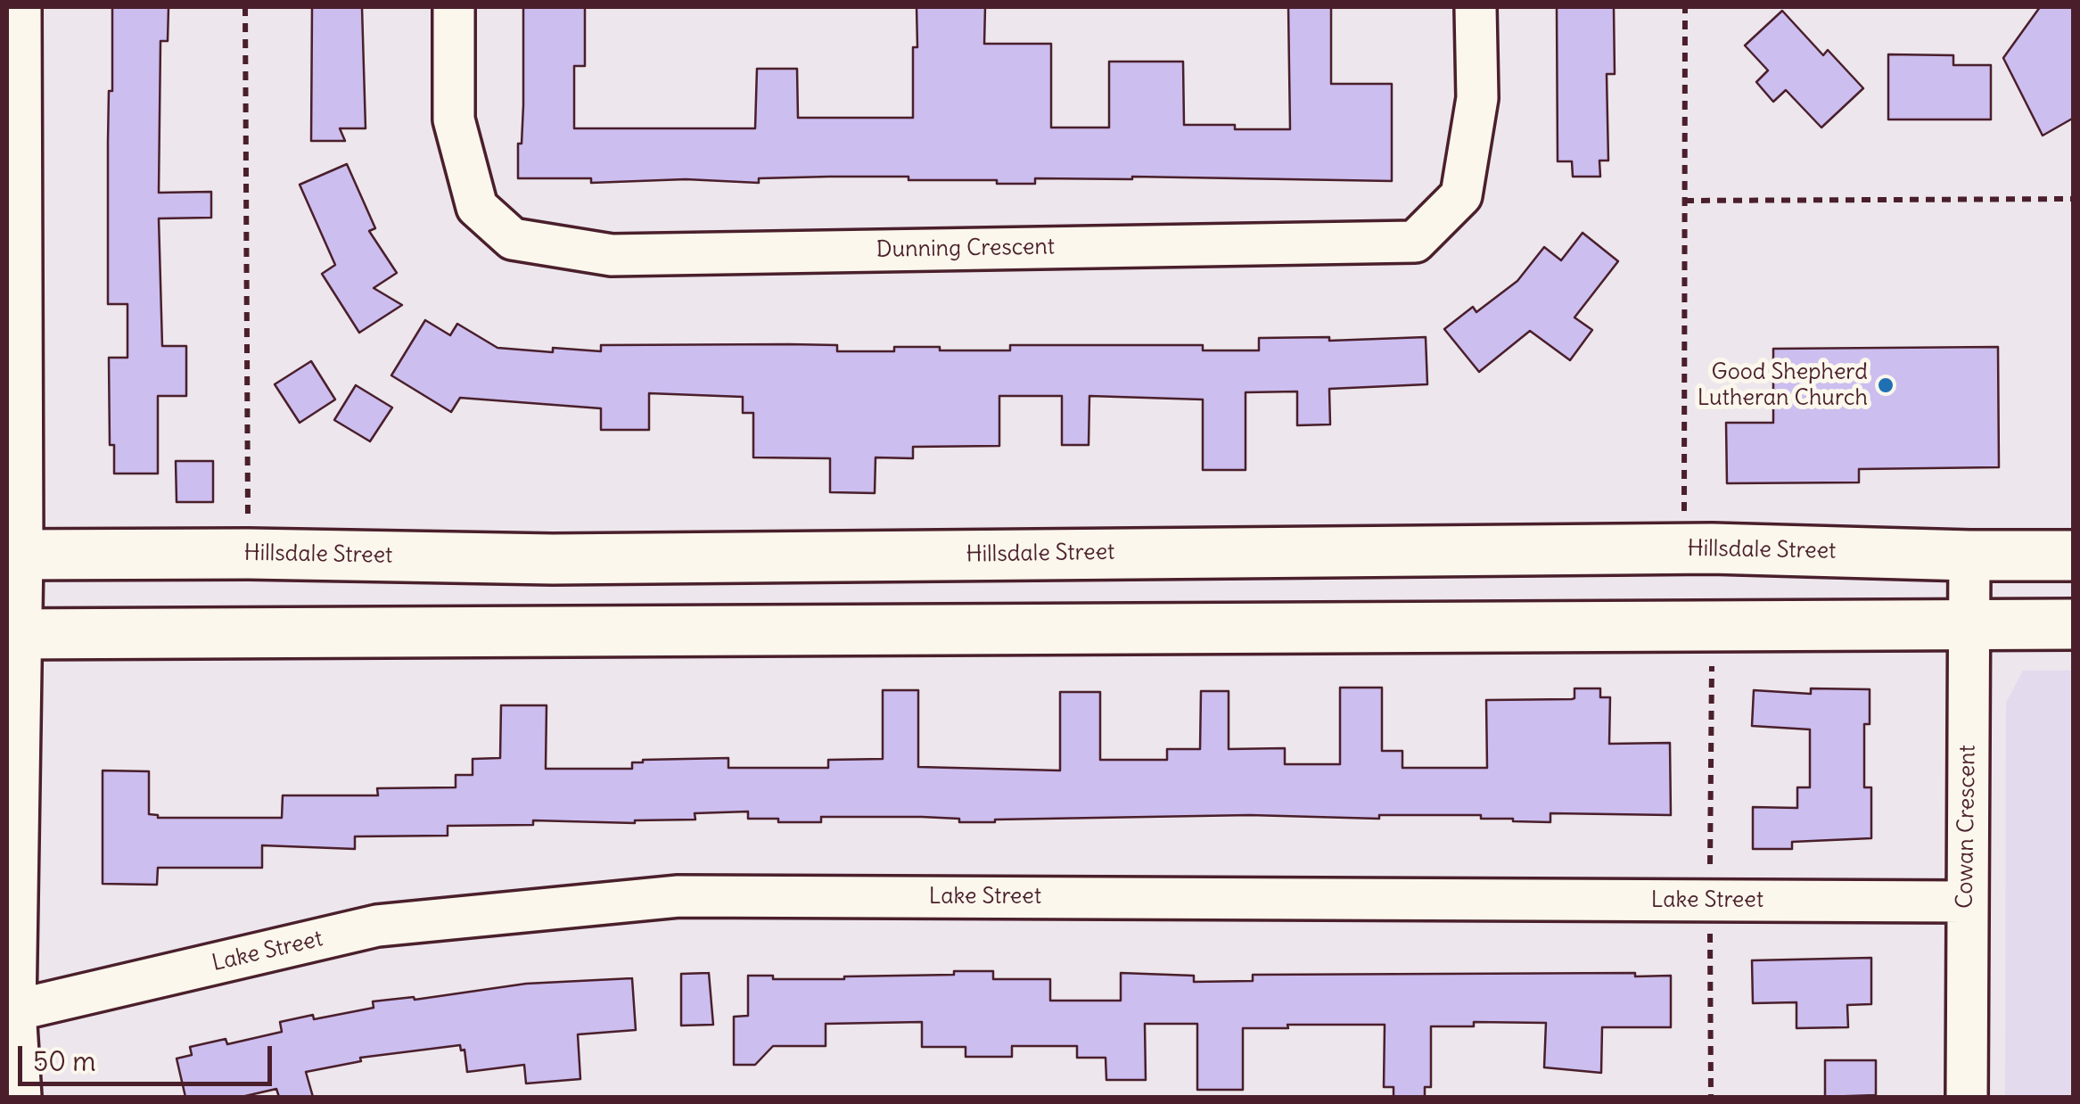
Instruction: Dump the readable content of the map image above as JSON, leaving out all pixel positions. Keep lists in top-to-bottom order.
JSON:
{
  "streets": {
    "street": [
      "Dunning Crescent",
      "Hillsdale Street",
      "Cowan Crescent",
      "Lake Street"
    ]
  },
  "crossings": [
    ["Hillsdale Street", "Cowan Crescent"],
    ["Cowan Crescent", "Lake Street"]
  ],
  "places": ["Good Shepherd Lutheran Church"],
  "scale_bar": "50 m"
}
